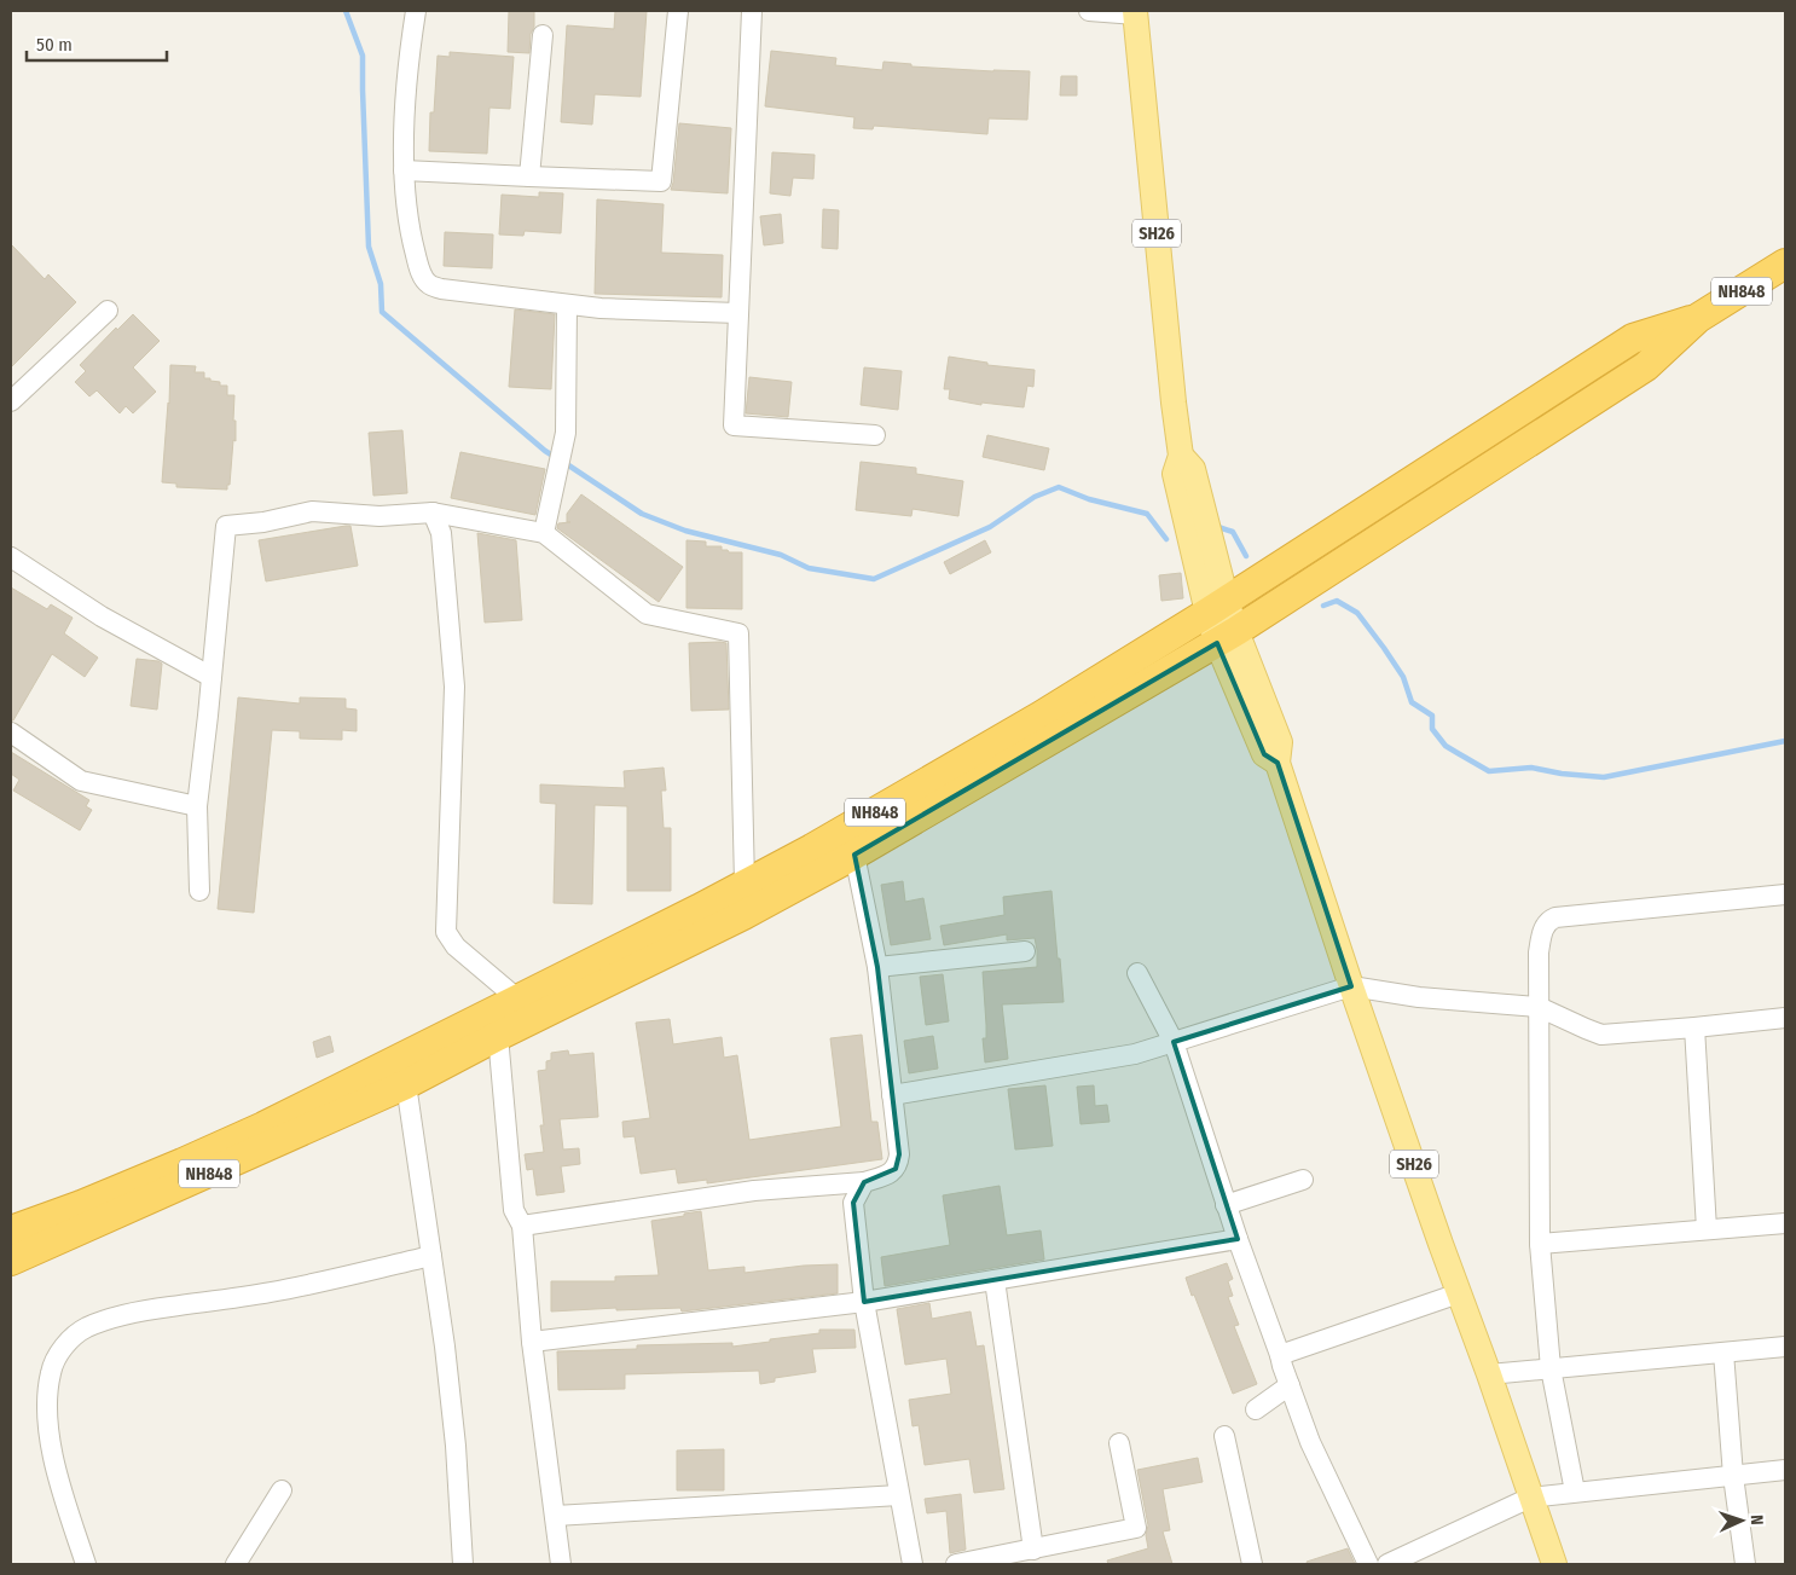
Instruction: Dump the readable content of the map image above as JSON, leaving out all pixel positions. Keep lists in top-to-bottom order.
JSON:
{
  "streets": {
    "highway": ["NH848"],
    "main road": ["SH26"]
  },
  "crossings": [
    ["SH26", "NH848"]
  ],
  "scale_bar": "50 m",
  "north": "right"
}
